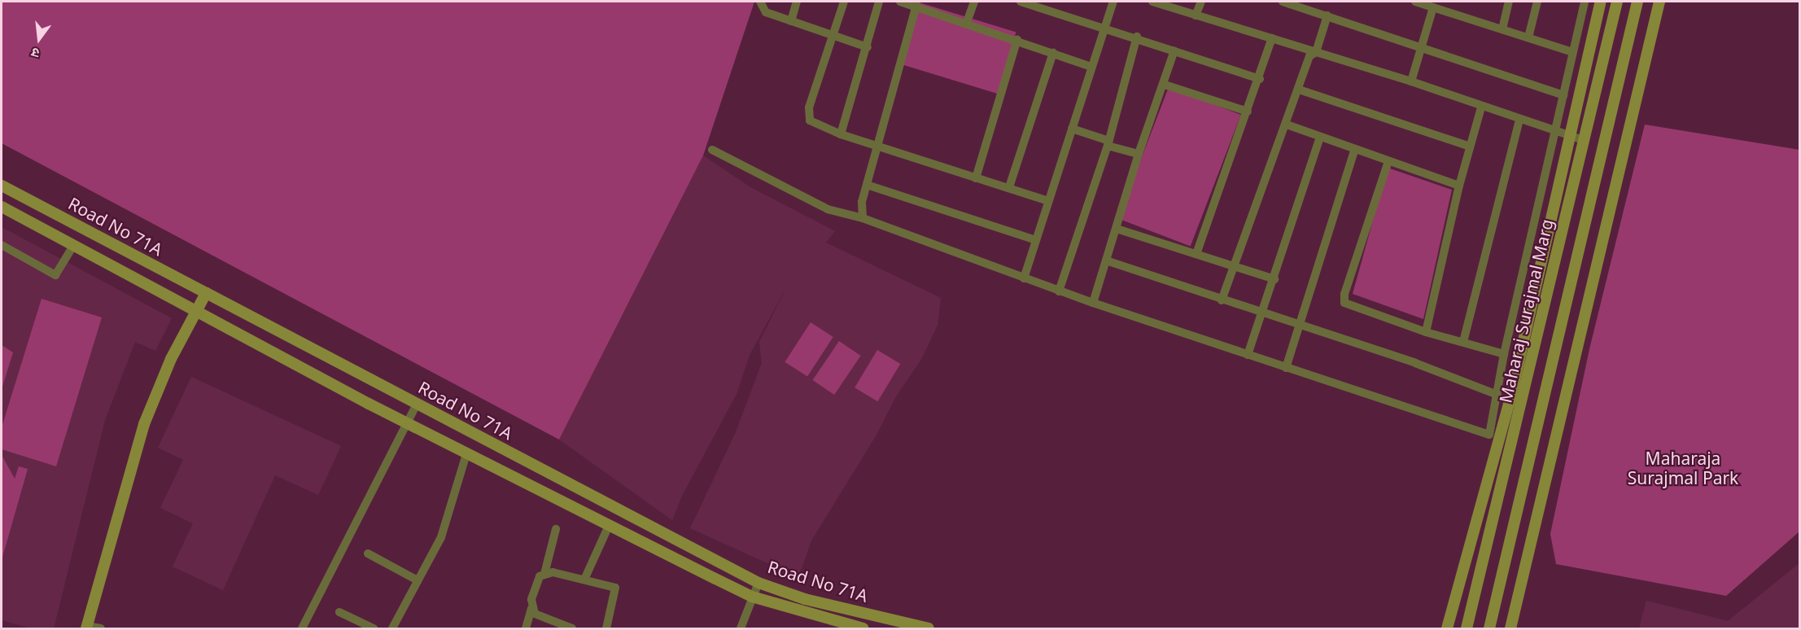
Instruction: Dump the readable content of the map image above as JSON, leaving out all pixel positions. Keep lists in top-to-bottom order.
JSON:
{
  "streets": {
    "street": ["Road No 71A", "Maharaj Surajmal Marg"]
  },
  "parks": ["Maharaja Surajmal Park"],
  "north": "bottom"
}
